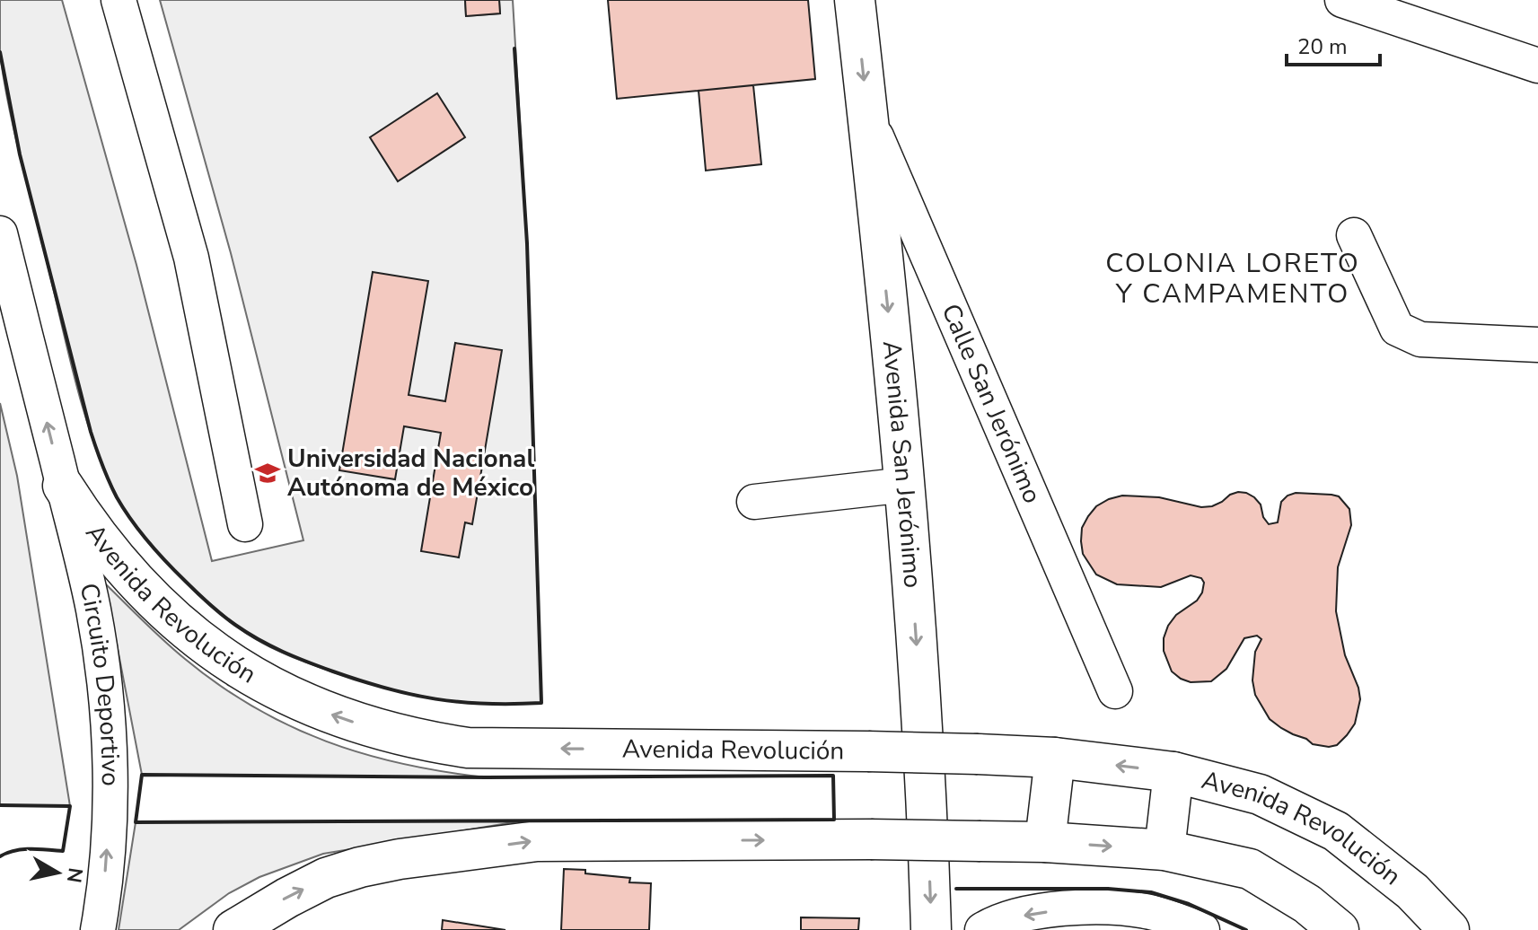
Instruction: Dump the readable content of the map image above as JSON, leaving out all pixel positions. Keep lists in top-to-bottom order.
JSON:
{
  "streets": {
    "main road": ["Avenida San Jerónimo", "Avenida Revolución"],
    "street": ["Calle San Jerónimo", "Circuito Deportivo"]
  },
  "crossings": [
    ["Calle San Jerónimo", "Avenida San Jerónimo"],
    ["Avenida Revolución", "Circuito Deportivo"]
  ],
  "one_way": ["Avenida San Jerónimo"],
  "districts": ["COLONIA LORETO Y CAMPAMENTO"],
  "places": {
    "school or university": ["Universidad Nacional Autónoma de México"]
  },
  "scale_bar": "20 m",
  "north": "right"
}
